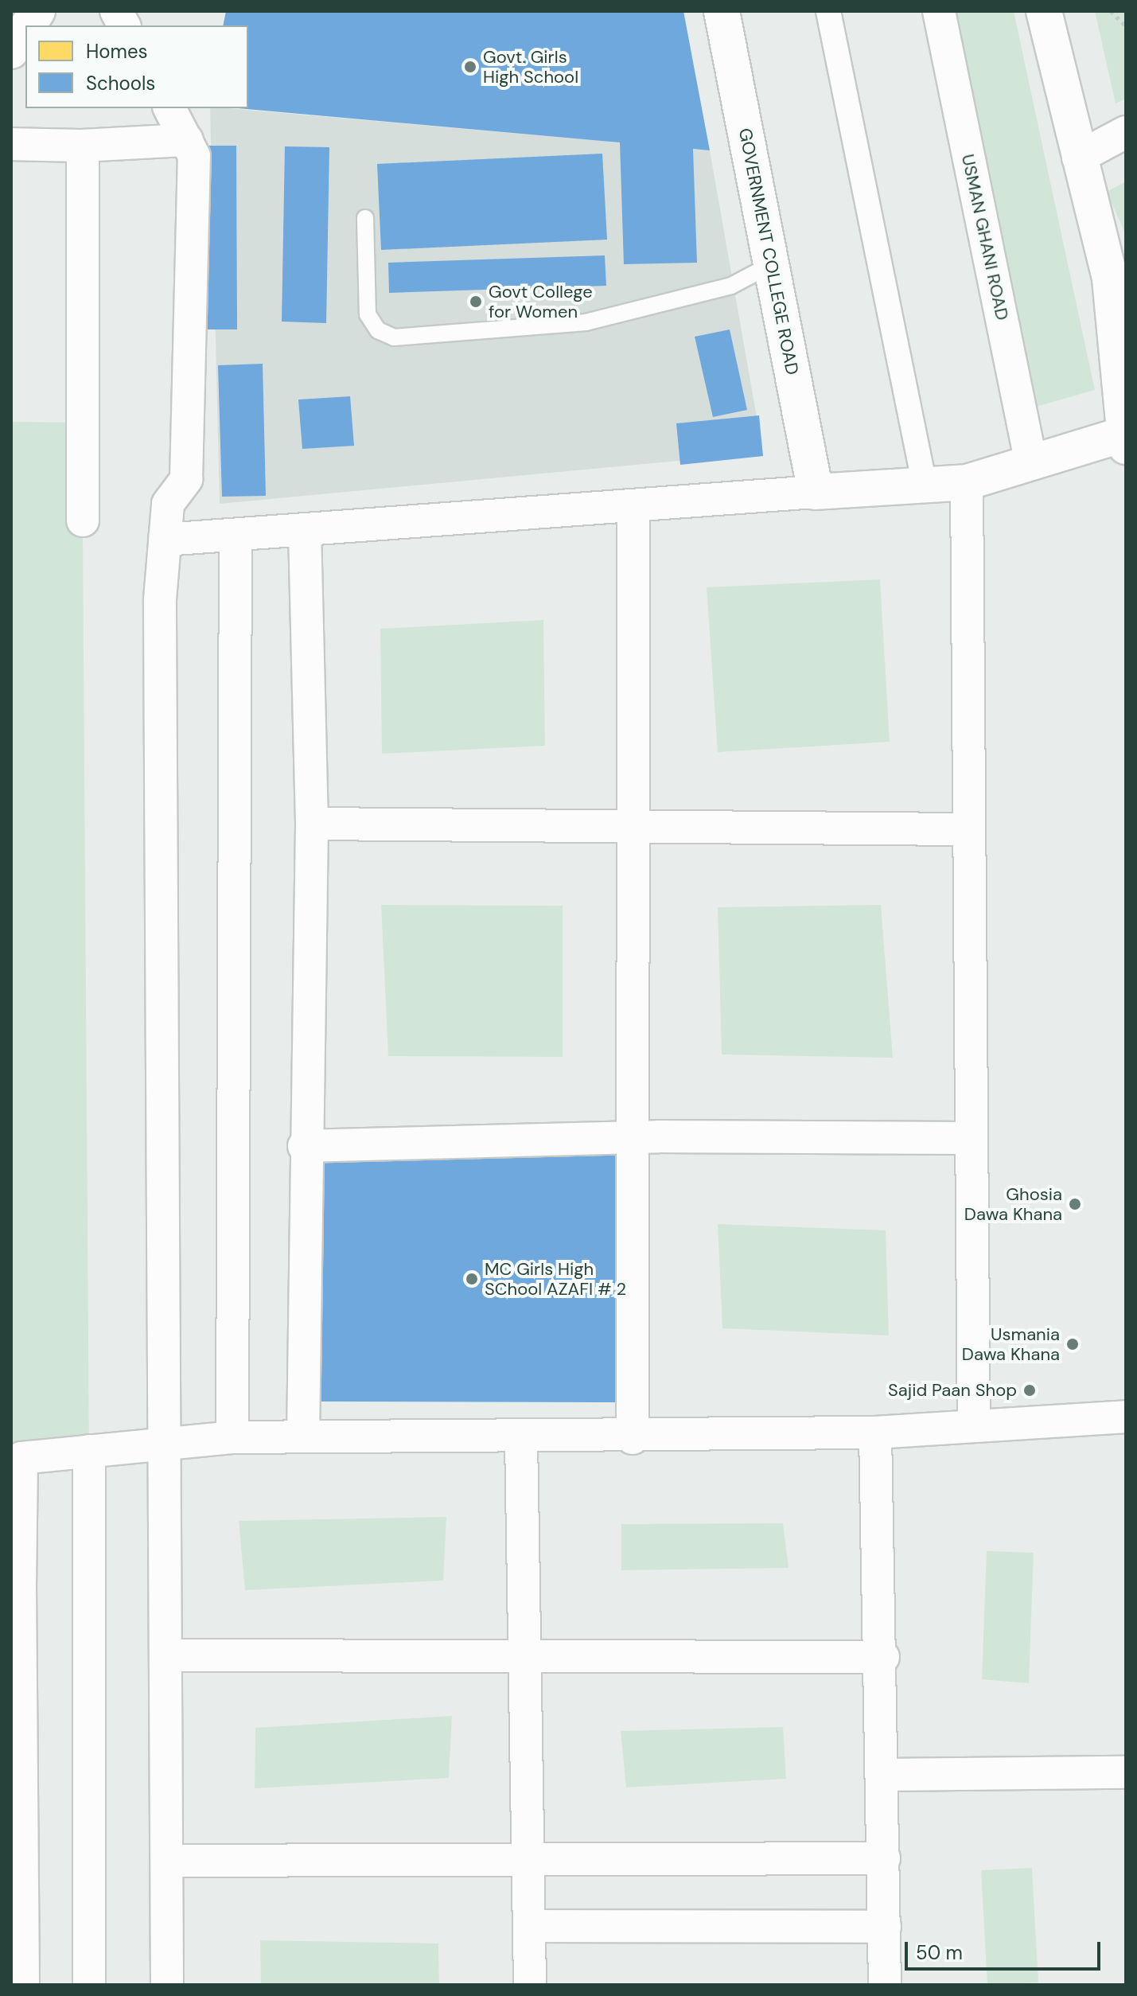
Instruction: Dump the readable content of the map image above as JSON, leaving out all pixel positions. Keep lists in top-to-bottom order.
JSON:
{
  "streets": {
    "street": ["USMAN GHANI ROAD", "GOVERNMENT COLLEGE ROAD"]
  },
  "places": [
    "Govt. Girls High School",
    "Govt College for Women",
    "Ghosia Dawa Khana",
    "MC Girls High SChool AZAFI # 2",
    "Usmania Dawa Khana",
    "Sajid Paan Shop"
  ],
  "legend": ["Homes", "Schools"],
  "scale_bar": "50 m"
}
